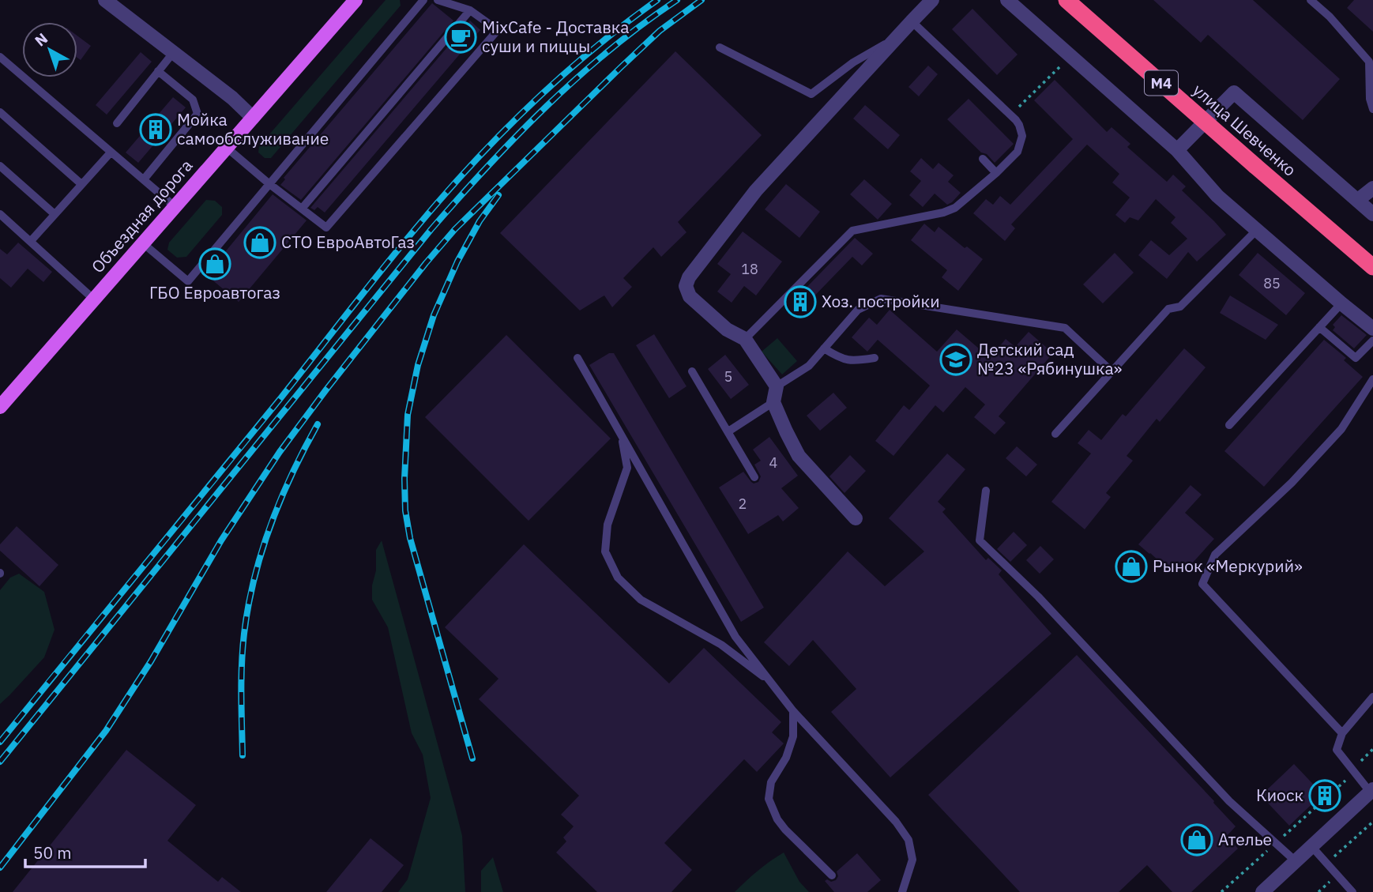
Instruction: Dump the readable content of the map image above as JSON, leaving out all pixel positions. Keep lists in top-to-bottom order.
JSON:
{
  "streets": {
    "highway": ["M4", "улица Шевченко"],
    "main road": ["Объездная дорога"]
  },
  "places": {
    "cafe": ["MixCafe - Доставка суши и пиццы"],
    "building": ["Мойка самообслуживание", "Хоз. постройки", "Киоск"],
    "shop": [
      "СТО ЕвроАвтоГаз",
      "ГБО Евроавтогаз",
      "Рынок «Меркурий»",
      "Ателье"
    ],
    "school or university": ["Детский сад №23 «Рябинушка»"]
  },
  "house_numbers": [
    "18",
    "85",
    "5",
    "4",
    "2"
  ],
  "scale_bar": "50 m",
  "north": "top left"
}
